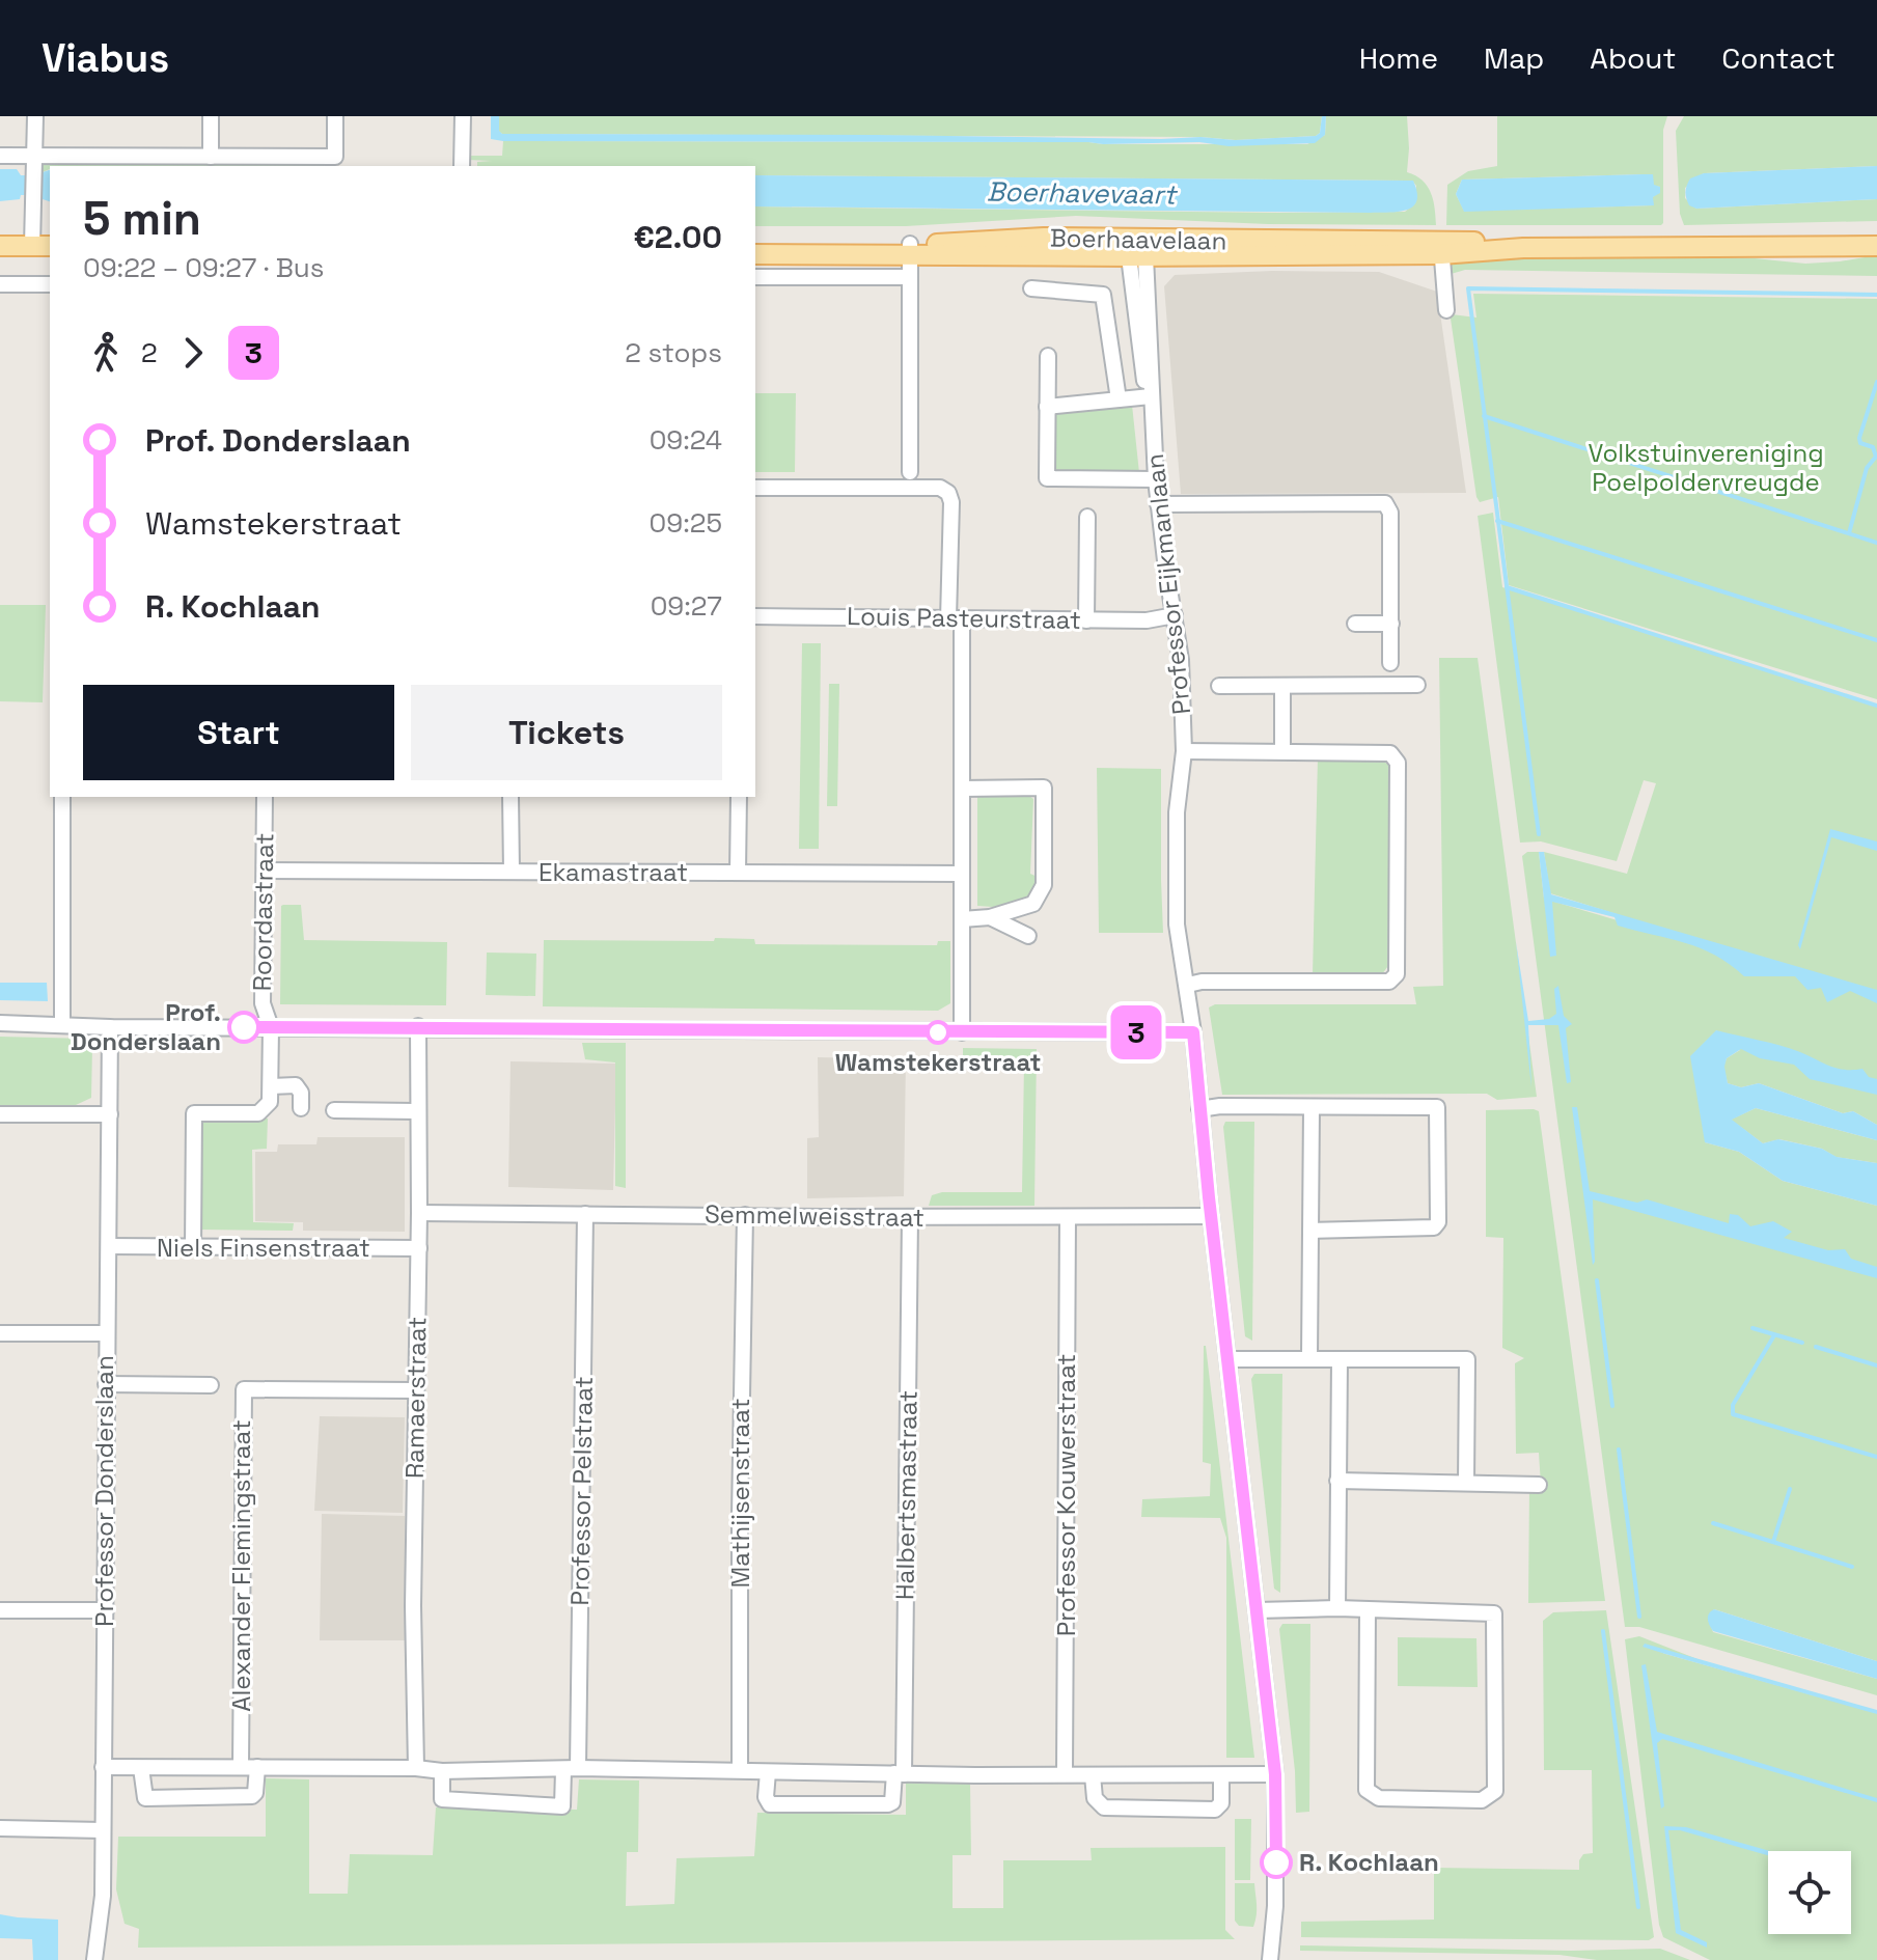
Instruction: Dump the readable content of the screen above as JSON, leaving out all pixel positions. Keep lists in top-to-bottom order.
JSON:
{
  "streets": {
    "main road": ["Boerhaavelaan"],
    "street": [
      "Professor Eijkmanlaan",
      "Louis Pasteurstraat",
      "Ekamastraat",
      "Roordastraat",
      "Semmelweisstraat",
      "Niels Finsenstraat",
      "Ramaerstraat",
      "Professor Donderslaan",
      "Professor Pelstraat",
      "Mathijsenstraat",
      "Halbertsmastraat",
      "Professor Kouwerstraat",
      "Alexander Flemingstraat"
    ]
  },
  "crossings": [
    ["Boerhaavelaan", "Professor Eijkmanlaan"],
    ["Professor Eijkmanlaan", "Louis Pasteurstraat"],
    ["Professor Eijkmanlaan", "Semmelweisstraat"],
    ["Ekamastraat", "Roordastraat"],
    ["Semmelweisstraat", "Ramaerstraat"],
    ["Semmelweisstraat", "Professor Pelstraat"],
    ["Semmelweisstraat", "Mathijsenstraat"],
    ["Semmelweisstraat", "Halbertsmastraat"],
    ["Semmelweisstraat", "Professor Kouwerstraat"],
    ["Niels Finsenstraat", "Ramaerstraat"],
    ["Niels Finsenstraat", "Professor Donderslaan"],
    ["Ramaerstraat", "Alexander Flemingstraat"]
  ],
  "water": ["Boerhavevaart"],
  "parks": ["Volkstuinvereniging Poelpoldervreugde"],
  "places": ["Prof. Donderslaan", "Wamstekerstraat", "R. Kochlaan"],
  "lines": ["bus line 3"],
  "page": {
    "header": "Viabus",
    "nav": [
      "Home",
      "Map",
      "About",
      "Contact"
    ],
    "on_map": "3",
    "heading": ["5 min", "09:22 – 09:27 · Bus", "€2.00"],
    "legs": ["2", "3", "2 stops"],
    "list": [
      {
        "name": "Prof. Donderslaan",
        "value": "09:24"
      },
      {
        "name": "Wamstekerstraat",
        "value": "09:25"
      },
      {
        "name": "R. Kochlaan",
        "value": "09:27"
      }
    ],
    "buttons": ["Start", "Tickets"]
  }
}
